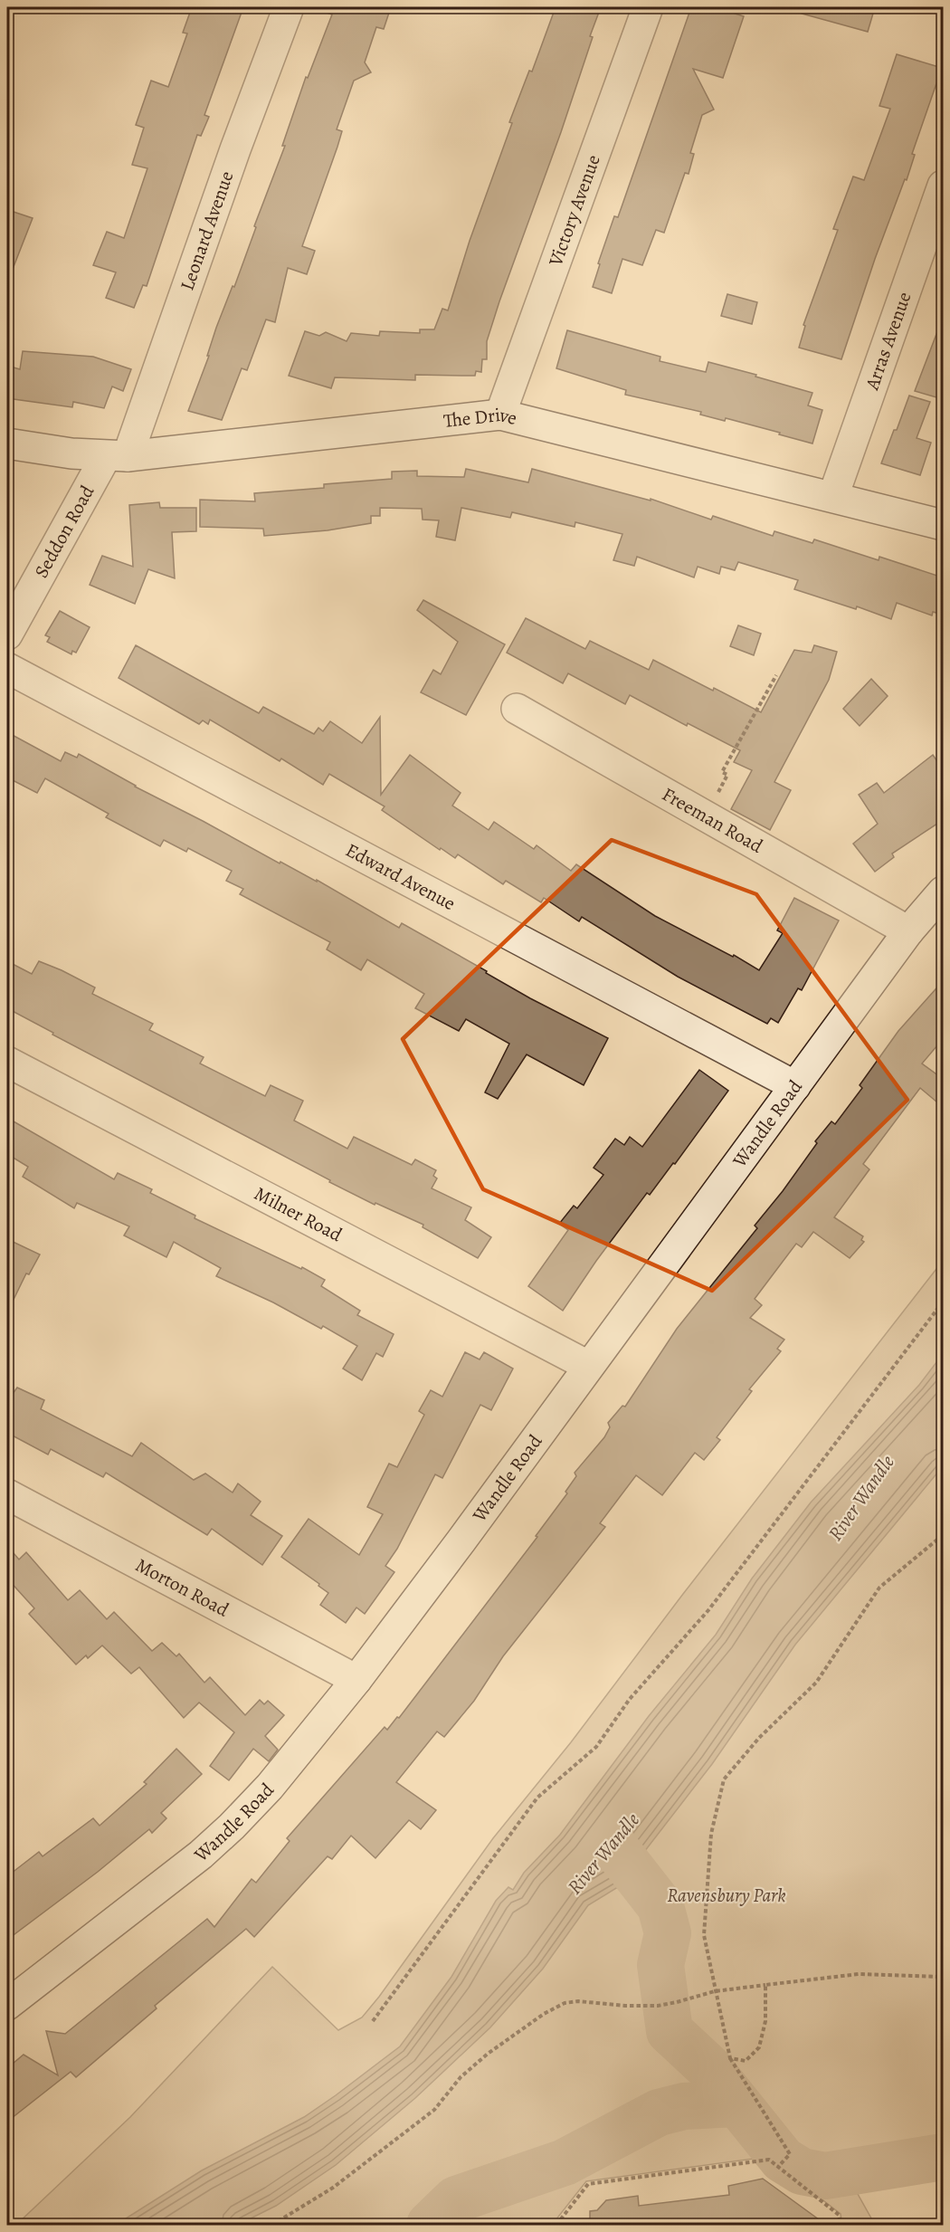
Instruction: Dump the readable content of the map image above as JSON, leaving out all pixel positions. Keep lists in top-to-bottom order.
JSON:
{
  "streets": {
    "street": [
      "Victory Avenue",
      "Leonard Avenue",
      "Arras Avenue",
      "The Drive",
      "Seddon Road",
      "Freeman Road",
      "Edward Avenue",
      "Wandle Road",
      "Milner Road",
      "Morton Road"
    ]
  },
  "crossings": [
    ["Victory Avenue", "The Drive"],
    ["Leonard Avenue", "The Drive"],
    ["Leonard Avenue", "Seddon Road"],
    ["Arras Avenue", "The Drive"],
    ["The Drive", "Seddon Road"],
    ["Freeman Road", "Wandle Road"],
    ["Edward Avenue", "Wandle Road"],
    ["Wandle Road", "Milner Road"],
    ["Wandle Road", "Morton Road"]
  ],
  "water": ["River Wandle"],
  "parks": ["Ravensbury Park"]
}
